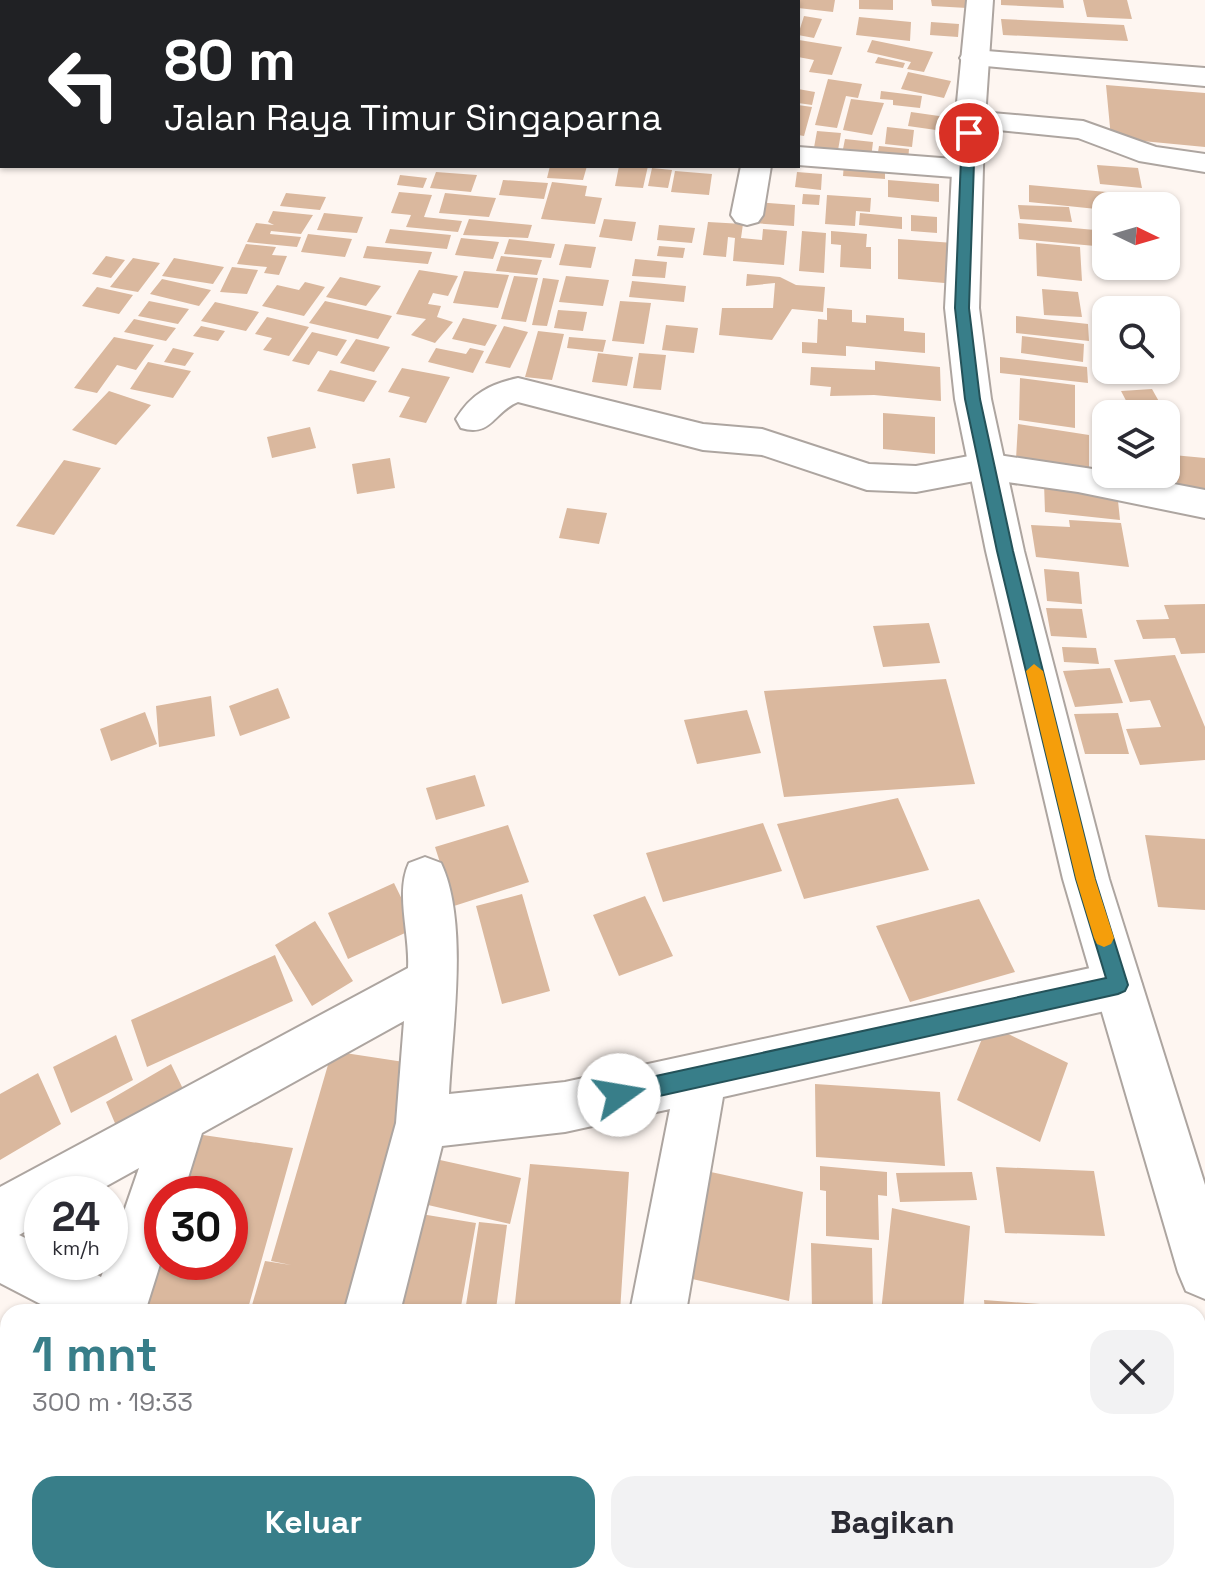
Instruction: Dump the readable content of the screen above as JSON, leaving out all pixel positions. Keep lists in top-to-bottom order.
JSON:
{
  "north": "right",
  "page": {
    "turn": ["80 m", "Jalan Raya Timur Singaparna"],
    "speed": "24 km/h",
    "limit": "30",
    "heading": ["1 mnt", "300 m · 19:33"],
    "buttons": ["Keluar", "Bagikan"]
  }
}
